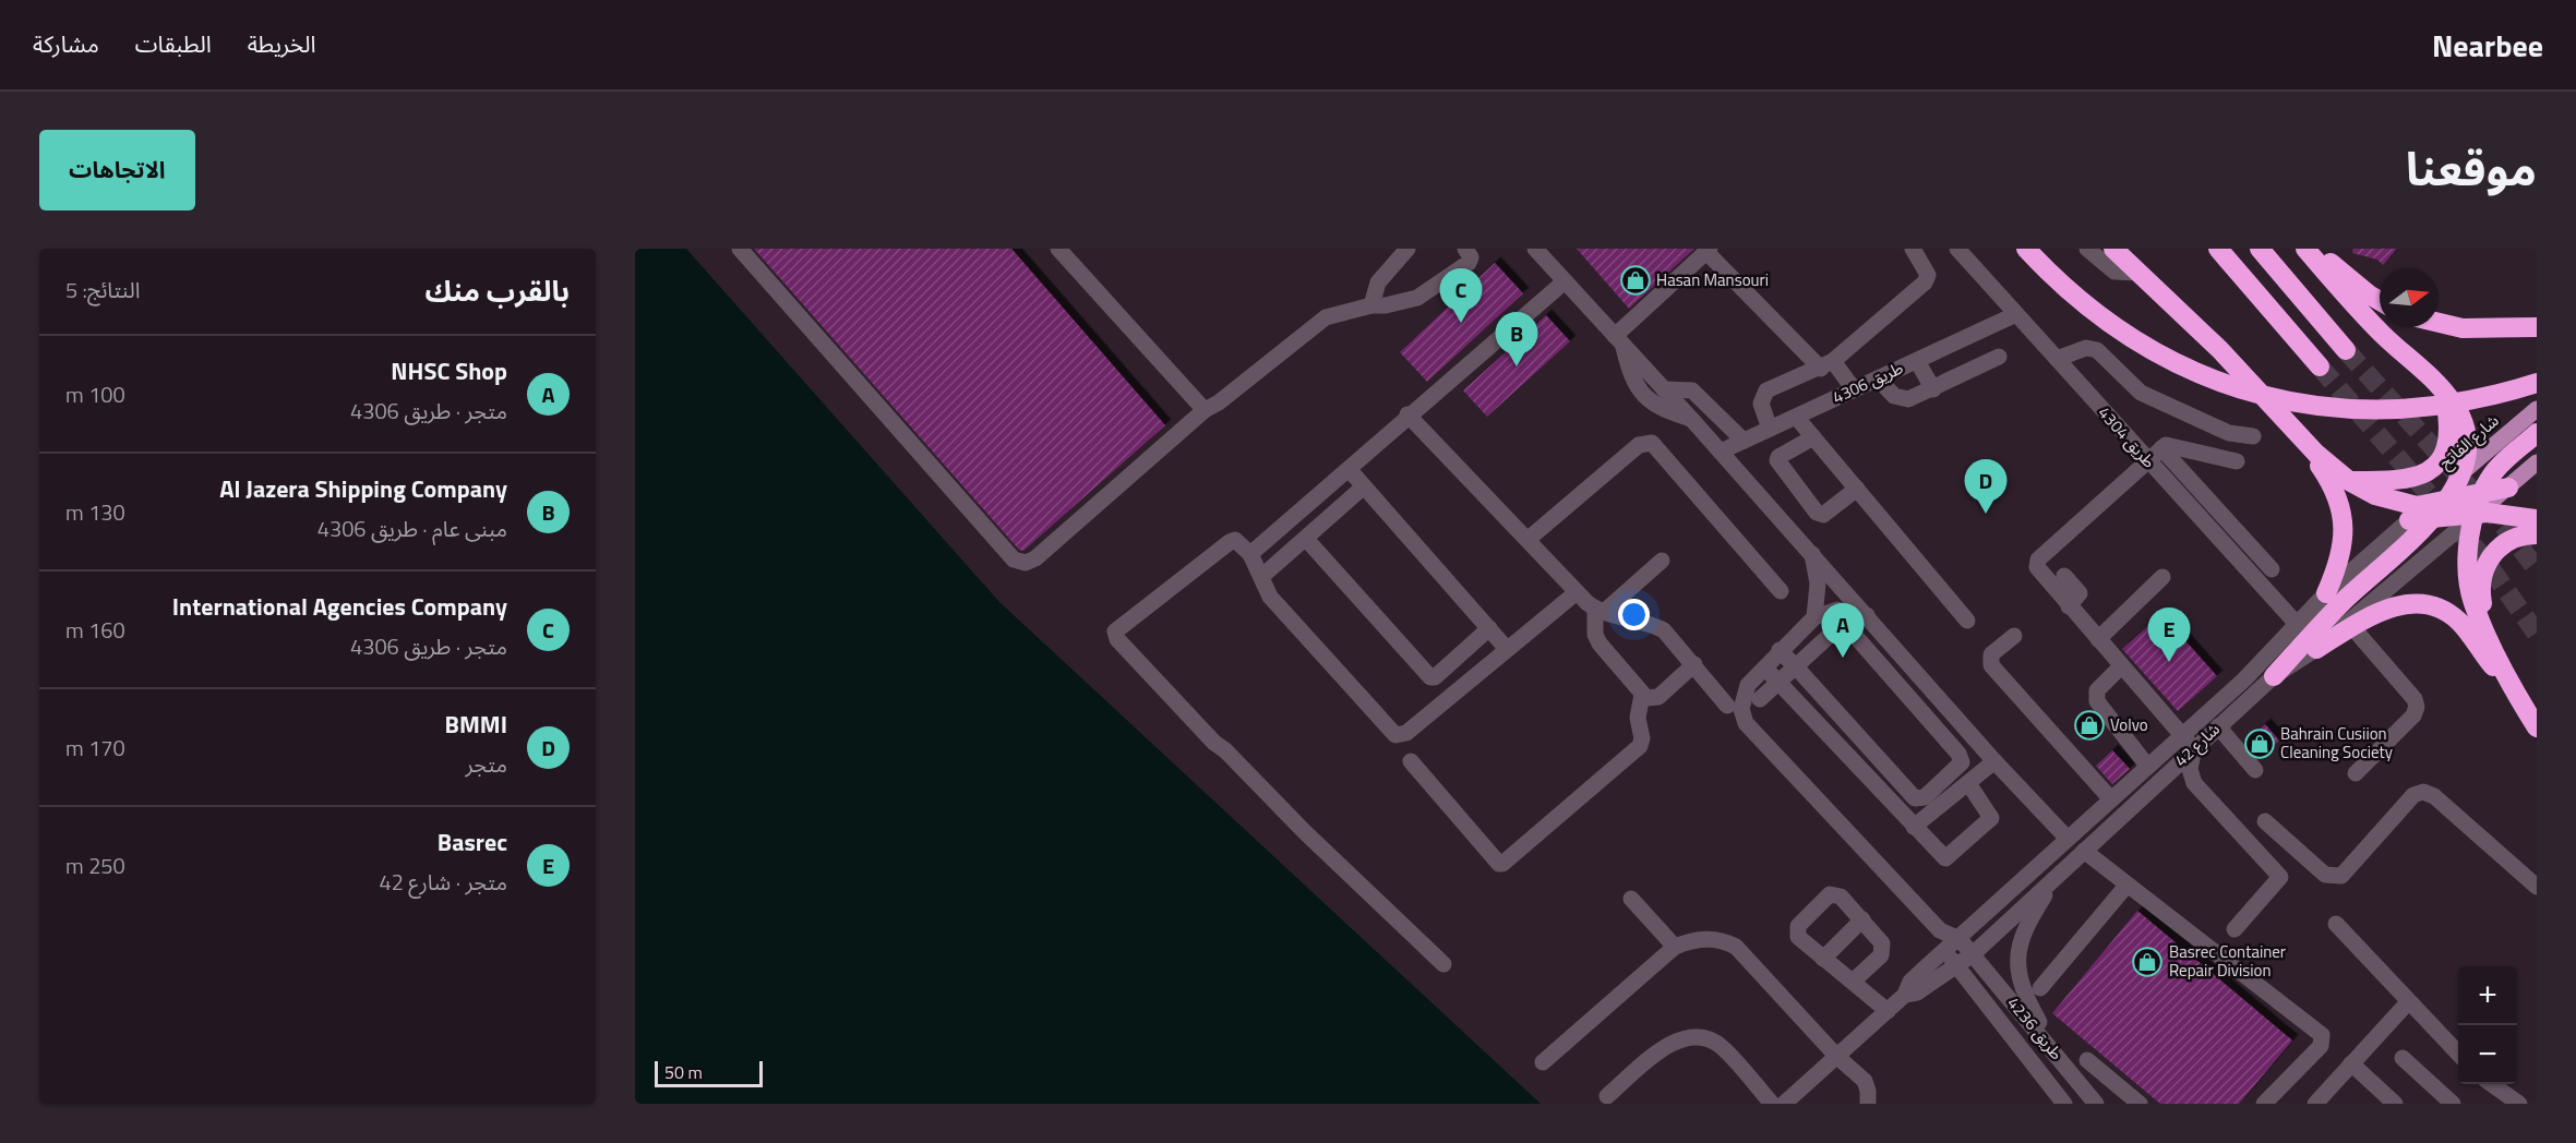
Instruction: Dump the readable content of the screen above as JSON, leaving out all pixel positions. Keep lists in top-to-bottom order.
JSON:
{
  "streets": {
    "main road": ["شارع الفاتح"],
    "street": [
      "طريق 4306",
      "طريق 4304",
      "شارع 42",
      "طريق 4236"
    ]
  },
  "crossings": [
    ["طريق 4306", "طريق 4304"],
    ["طريق 4304", "شارع 42"],
    ["شارع 42", "طريق 4236"]
  ],
  "places": {
    "shop": [
      "Hasan Mansouri",
      "Volvo",
      "Bahrain Cusiion Cleaning Society",
      "Basrec Container Repair Division"
    ]
  },
  "scale_bar": "50 m",
  "north": "right",
  "page": {
    "header": "Nearbee",
    "nav": ["الخريطة", "الطبقات", "مشاركة"],
    "title": "موقعنا",
    "buttons": "الاتجاهات",
    "heading": ["بالقرب منك", "النتائج: 5"],
    "pins": [
      "C",
      "B",
      "D",
      "A",
      "E"
    ],
    "list": [
      {
        "mark": "A",
        "name": "NHSC Shop",
        "note": "متجر · طريق 4306",
        "value": "100 m"
      },
      {
        "mark": "B",
        "name": "Al Jazera Shipping Company",
        "note": "مبنى عام · طريق 4306",
        "value": "130 m"
      },
      {
        "mark": "C",
        "name": "International Agencies Company",
        "note": "متجر · طريق 4306",
        "value": "160 m"
      },
      {
        "mark": "D",
        "name": "BMMI",
        "note": "متجر",
        "value": "170 m"
      },
      {
        "mark": "E",
        "name": "Basrec",
        "note": "متجر · شارع 42",
        "value": "250 m"
      }
    ],
    "map_buttons": ["+", "−"],
    "scale": "50 m"
  }
}
